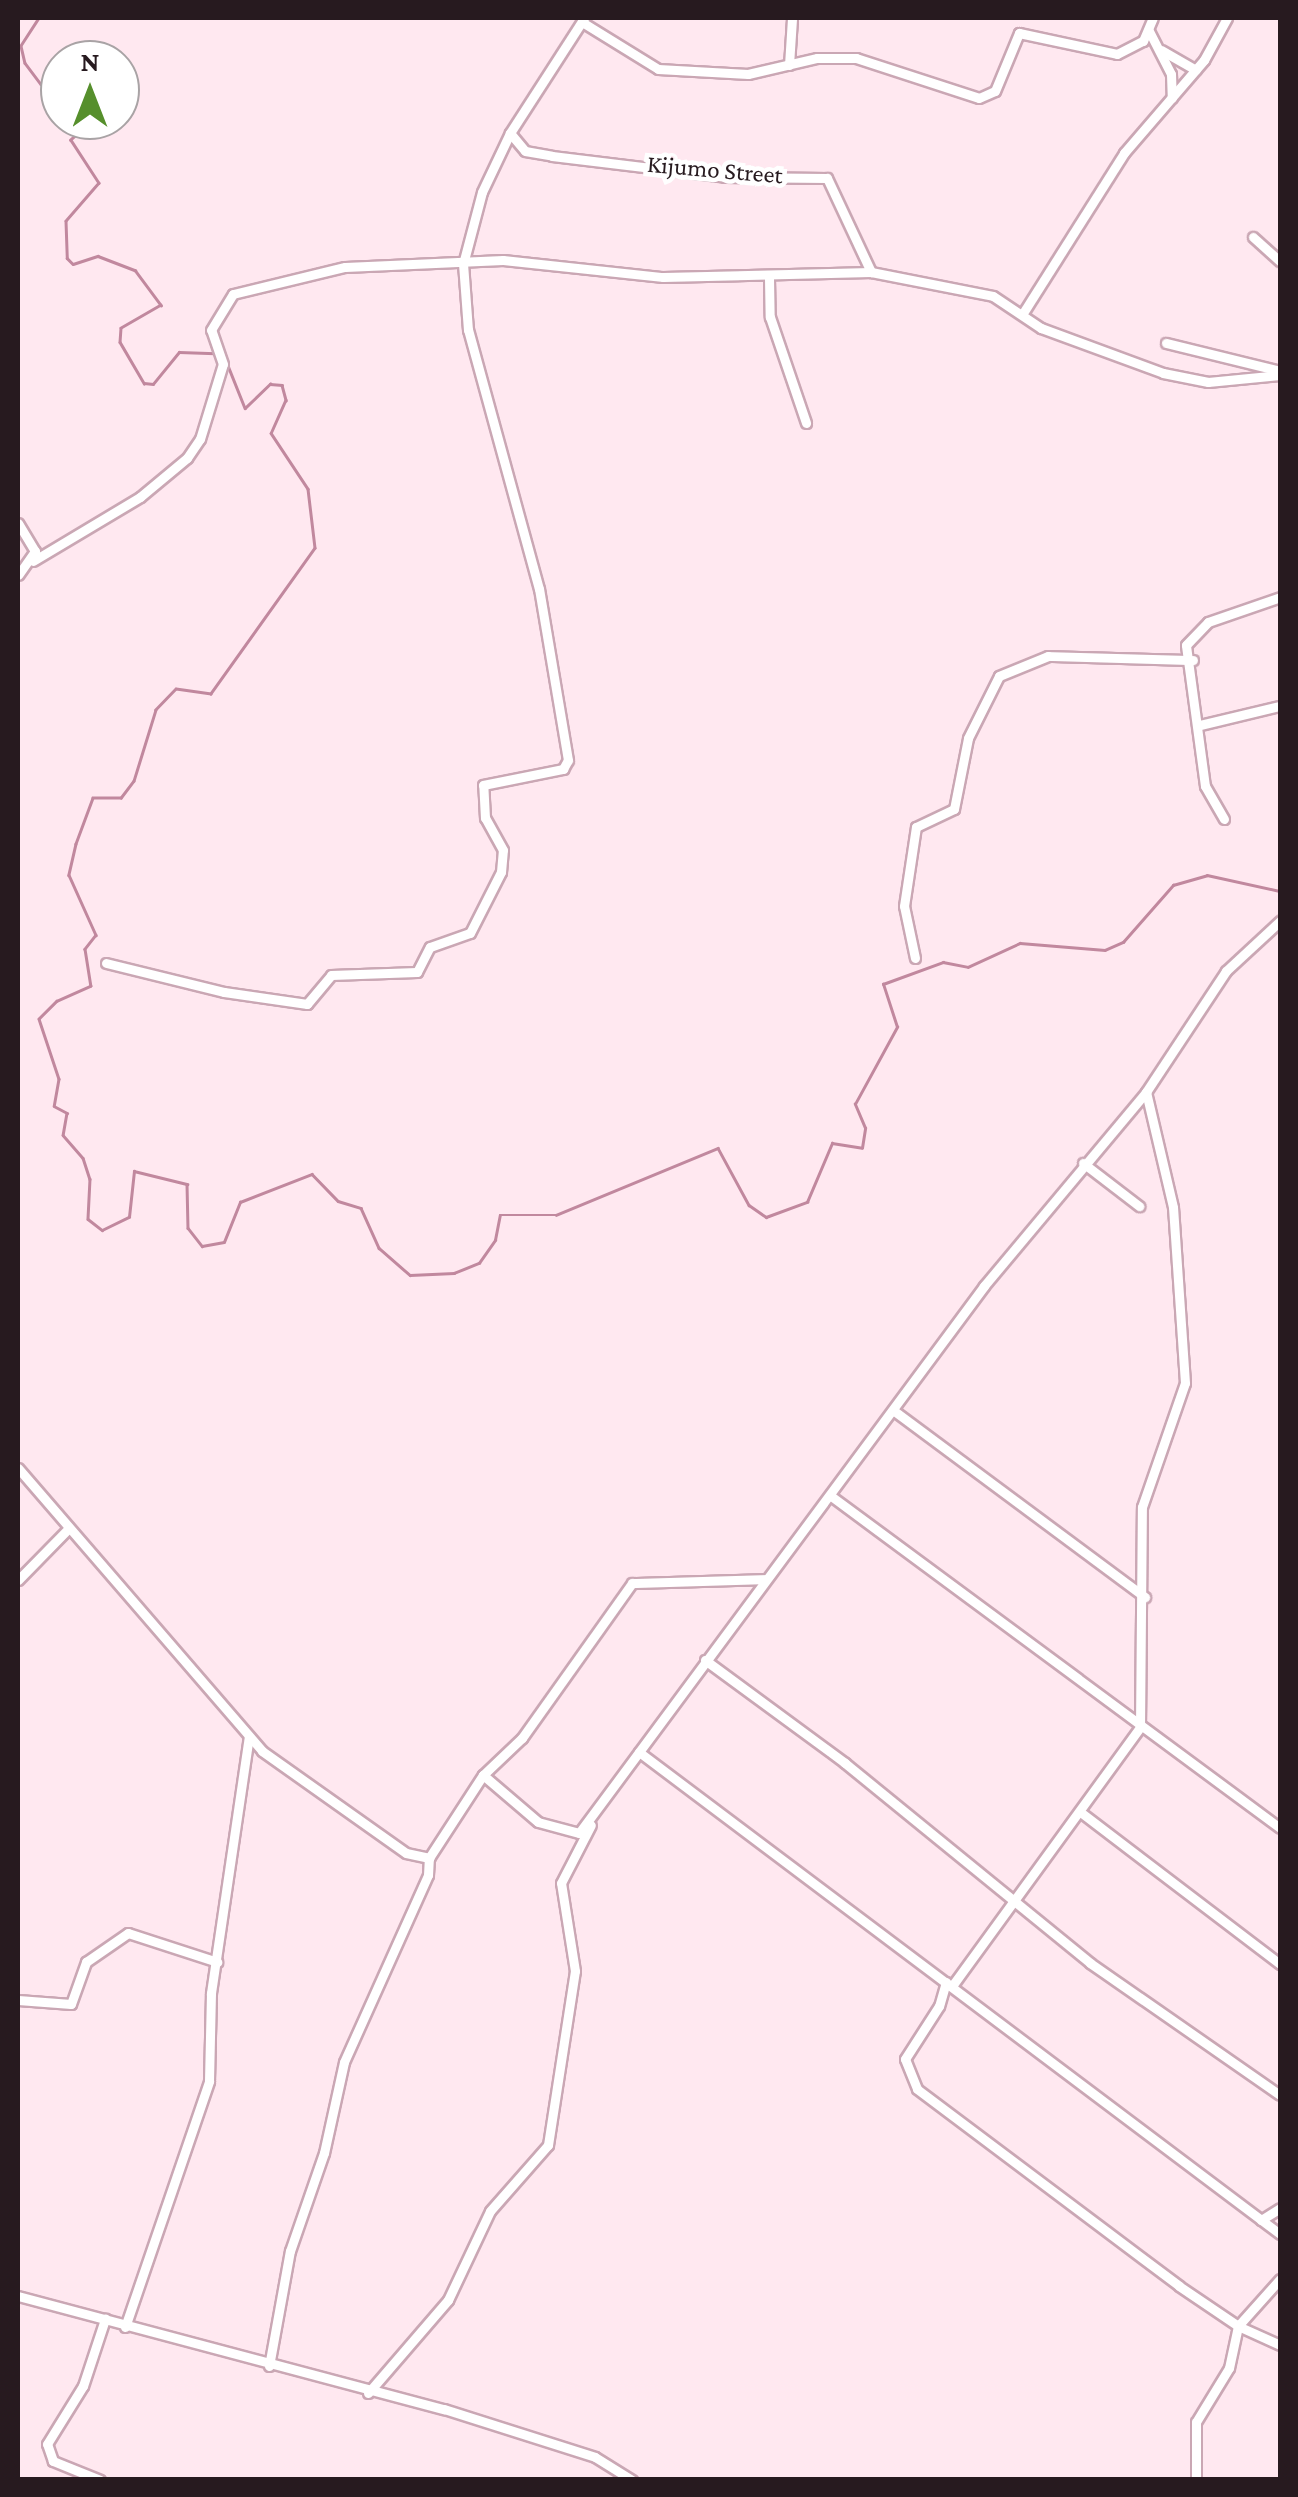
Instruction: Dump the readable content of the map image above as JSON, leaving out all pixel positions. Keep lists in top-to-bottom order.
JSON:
{
  "streets": {
    "street": ["Kijumo Street"]
  },
  "north": "top"
}
